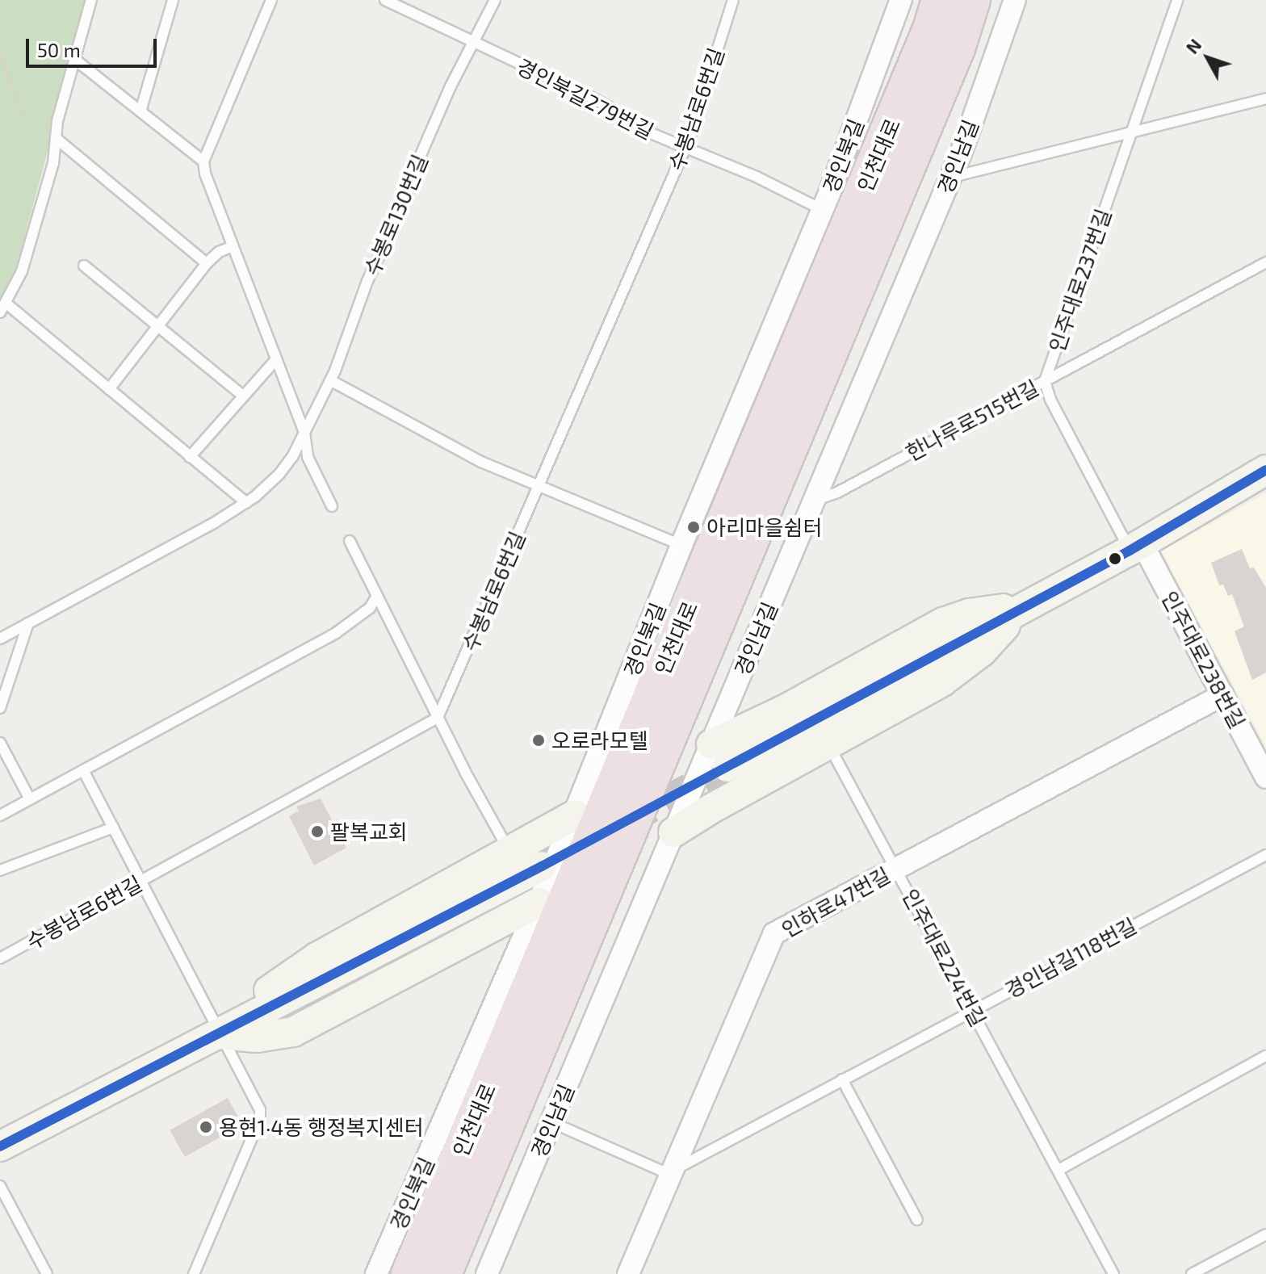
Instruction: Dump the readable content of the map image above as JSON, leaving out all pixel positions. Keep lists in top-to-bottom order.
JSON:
{
  "streets": {
    "highway": ["인천대로"],
    "street": [
      "경인북길",
      "경인남길",
      "인주대로238번길",
      "인하로47번길"
    ],
    "lane": [
      "경인북길279번길",
      "수봉남로6번길",
      "수봉로130번길",
      "인주대로237번길",
      "한나루로515번길",
      "인주대로224번길",
      "경인남길118번길"
    ]
  },
  "crossings": [
    ["경인북길279번길", "수봉남로6번길"],
    ["경인북길279번길", "경인북길"],
    ["경인북길279번길", "수봉로130번길"],
    ["경인남길", "한나루로515번길"],
    ["인주대로237번길", "한나루로515번길"],
    ["인주대로238번길", "인하로47번길"],
    ["인하로47번길", "인주대로224번길"],
    ["인하로47번길", "경인남길118번길"],
    ["인주대로224번길", "경인남길118번길"]
  ],
  "places": [
    "아리마을쉼터",
    "오로라모텔",
    "팔복교회",
    "용현1·4동 행정복지센터"
  ],
  "scale_bar": "50 m",
  "north": "top left"
}
